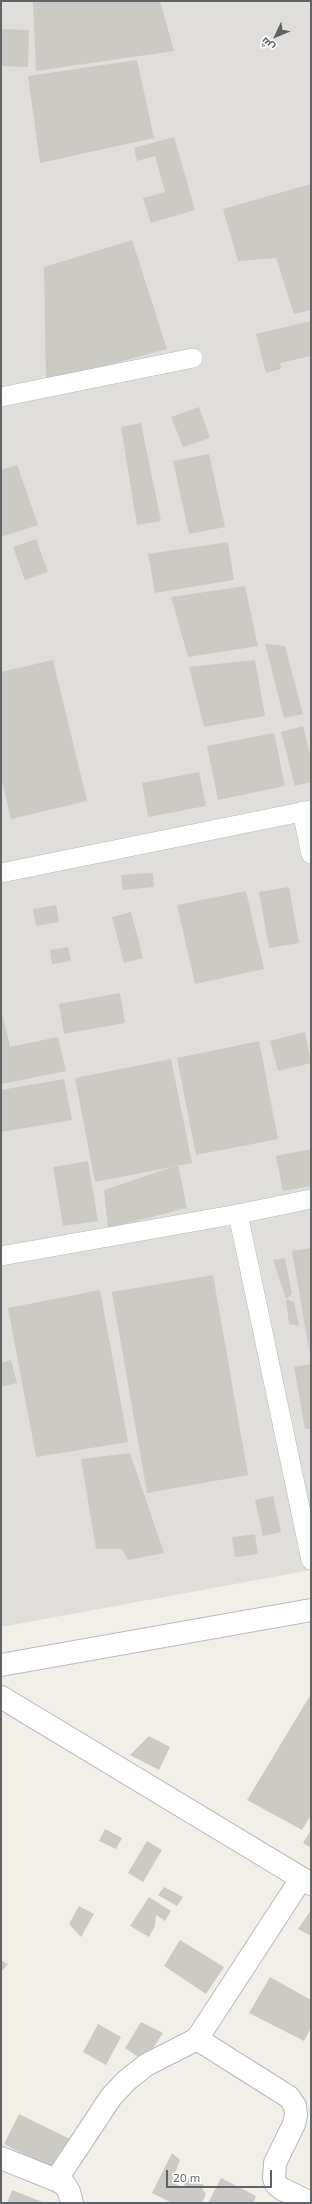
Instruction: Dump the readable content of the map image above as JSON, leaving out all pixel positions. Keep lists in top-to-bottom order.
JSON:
{
  "scale_bar": "20 m",
  "north": "bottom left"
}
